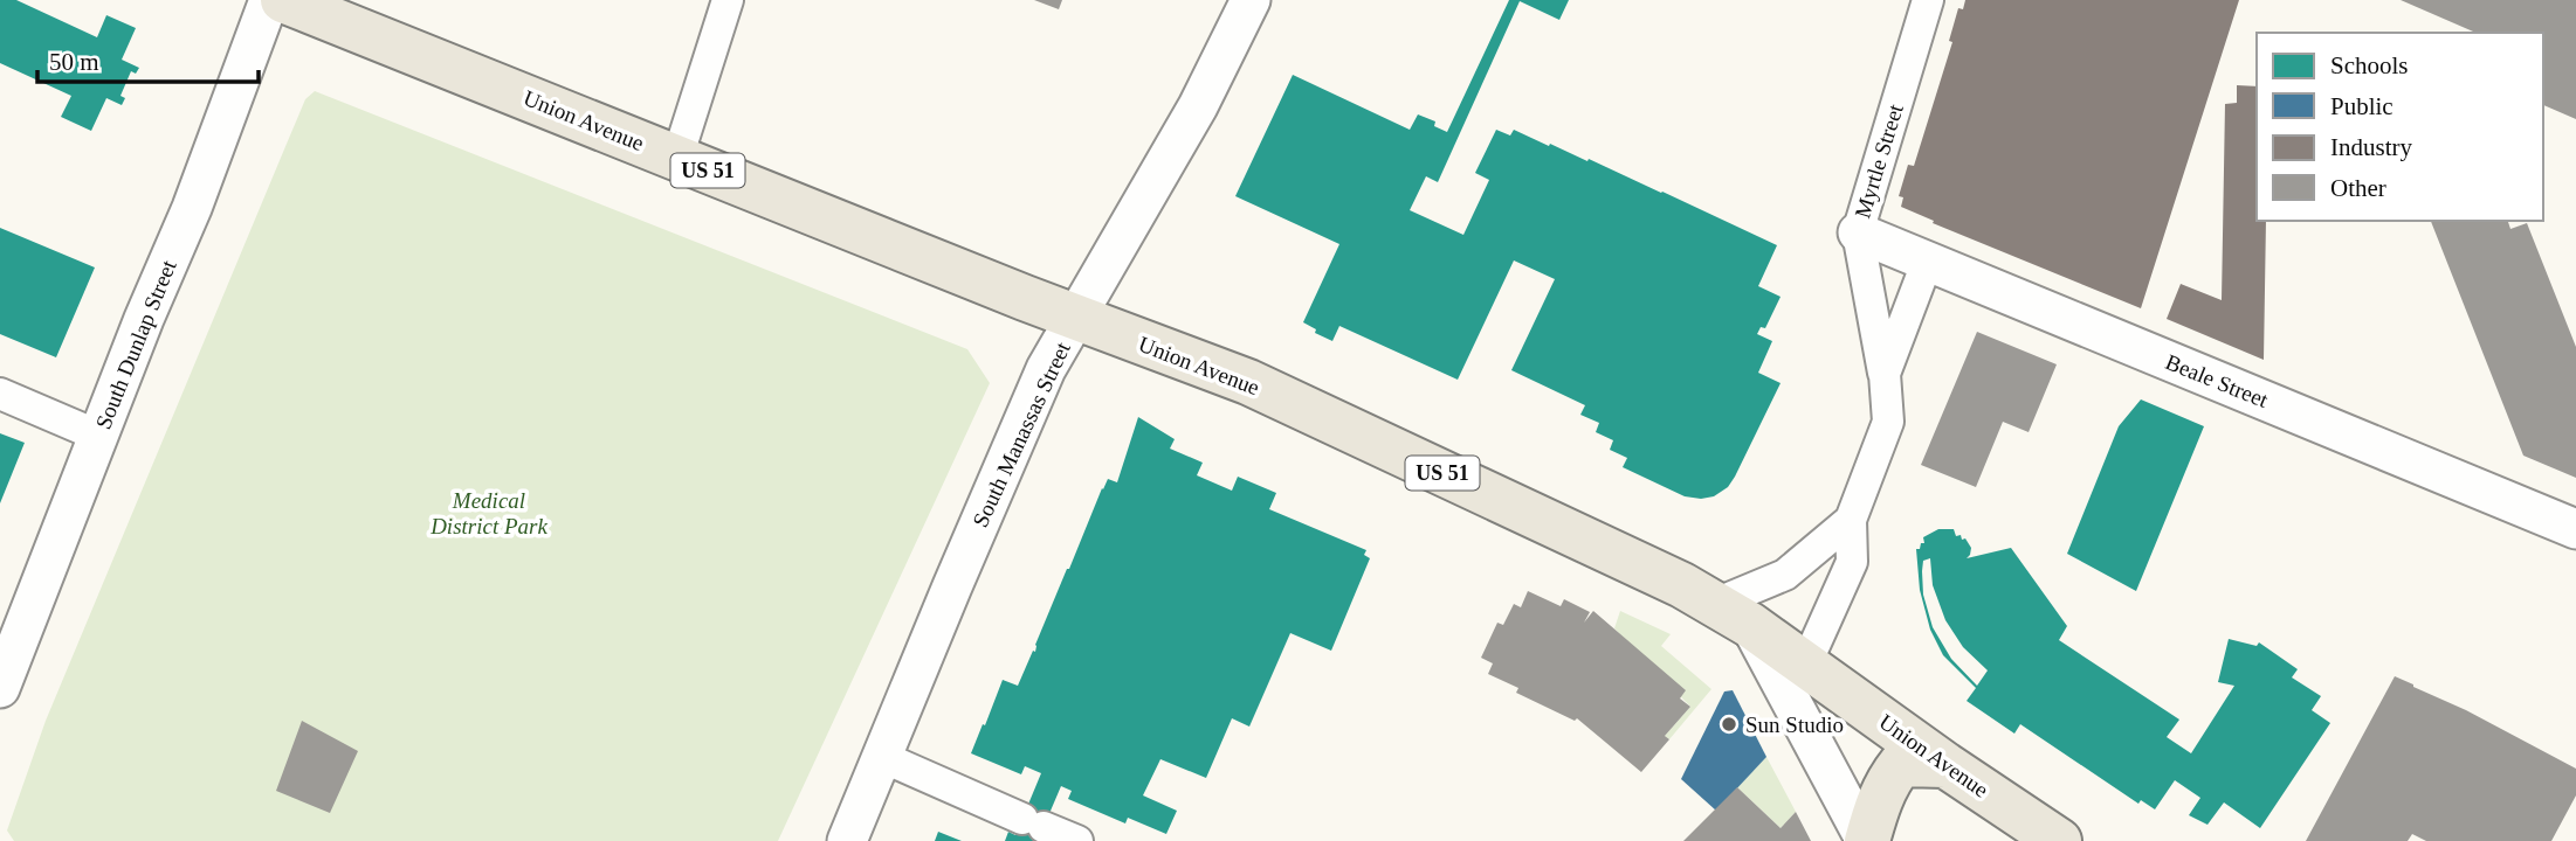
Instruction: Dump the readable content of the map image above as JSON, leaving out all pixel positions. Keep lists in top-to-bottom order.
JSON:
{
  "streets": {
    "main road": ["Union Avenue", "US 51"],
    "street": [
      "Myrtle Street",
      "South Dunlap Street",
      "Beale Street",
      "South Manassas Street"
    ]
  },
  "crossings": [
    ["Union Avenue", "Myrtle Street"],
    ["Union Avenue", "South Manassas Street"],
    ["Myrtle Street", "Beale Street"]
  ],
  "parks": ["Medical District Park"],
  "places": ["Sun Studio"],
  "legend": [
    "Schools",
    "Public",
    "Industry",
    "Other"
  ],
  "scale_bar": "50 m"
}
